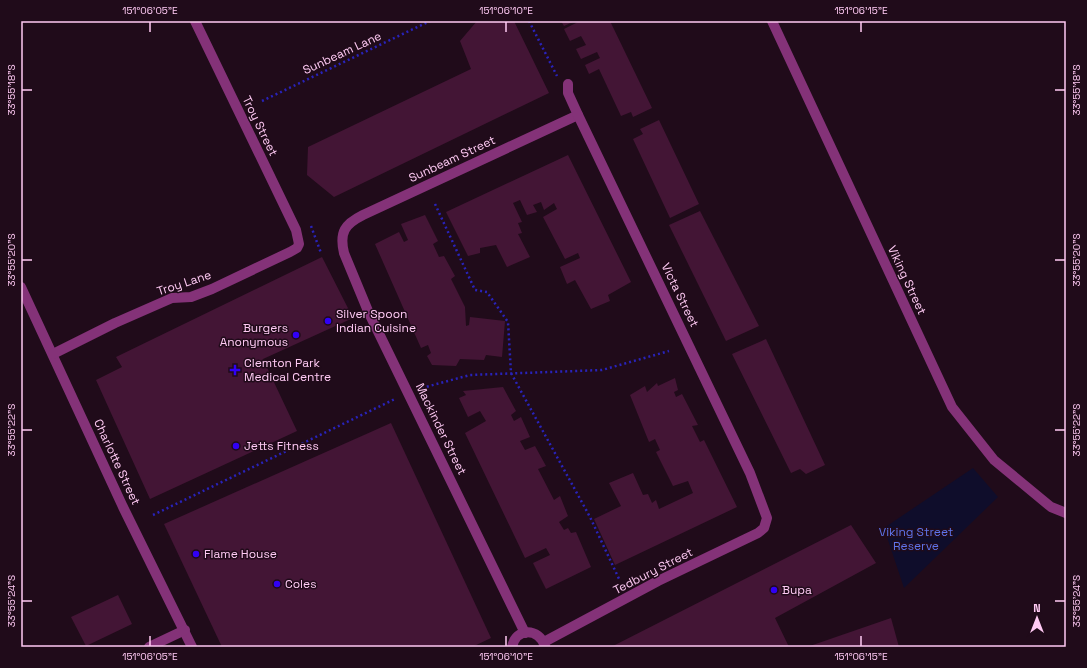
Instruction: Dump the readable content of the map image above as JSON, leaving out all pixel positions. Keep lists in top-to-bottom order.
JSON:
{
  "streets": {
    "street": [
      "Troy Street",
      "Sunbeam Street",
      "Viking Street",
      "Troy Lane",
      "Victa Street",
      "Mackinder Street",
      "Charlotte Street",
      "Tedbury Street"
    ],
    "path": ["Sunbeam Lane"]
  },
  "crossings": [
    ["Troy Street", "Troy Lane"],
    ["Sunbeam Street", "Victa Street"],
    ["Sunbeam Street", "Mackinder Street"],
    ["Troy Lane", "Charlotte Street"],
    ["Victa Street", "Tedbury Street"]
  ],
  "parks": ["Viking Street Reserve"],
  "places": {
    "other": [
      "Silver Spoon Indian Cuisine",
      "Burgers Anonymous",
      "Jetts Fitness",
      "Flame House",
      "Coles",
      "Bupa"
    ],
    "health": ["Clemton Park Medical Centre"]
  },
  "north": "top",
  "coordinates": [
    "151°06'05\"E",
    "151°06'10\"E",
    "151°06'15\"E",
    "33°55'18\"S",
    "33°55'20\"S",
    "33°55'22\"S",
    "33°55'24\"S"
  ]
}
